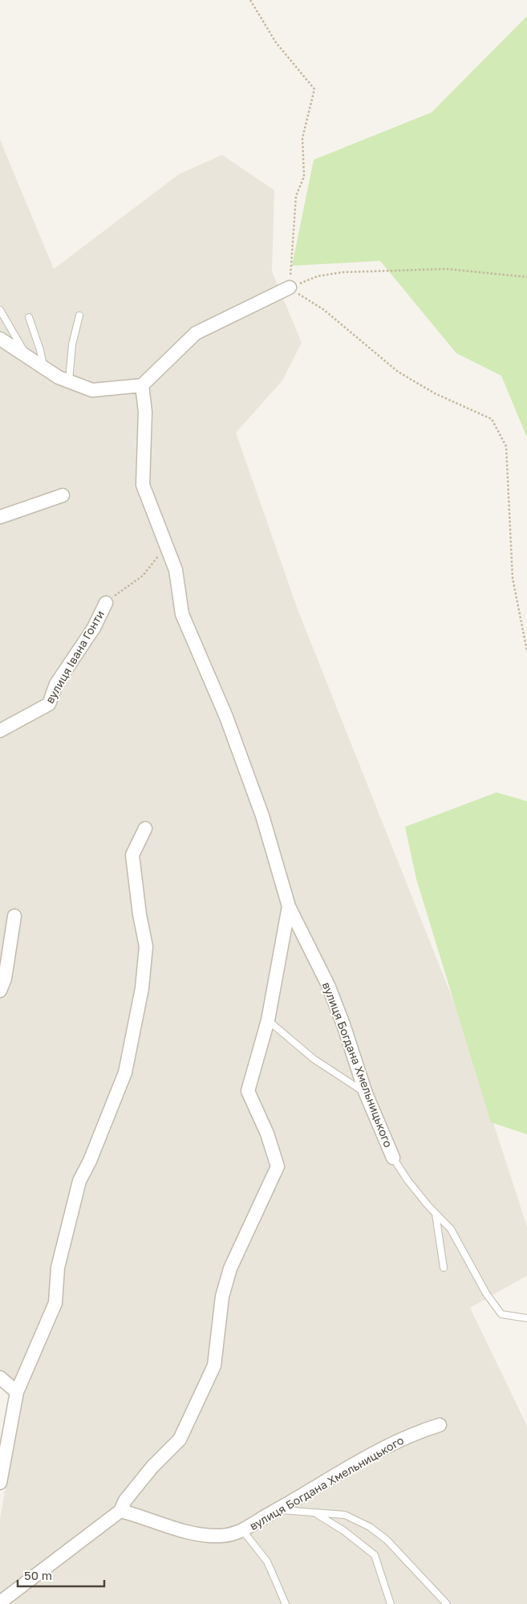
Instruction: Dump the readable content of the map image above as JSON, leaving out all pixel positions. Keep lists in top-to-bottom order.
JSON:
{
  "streets": {
    "street": ["вулиця Івана Гонти", "вулиця Богдана Хмельницького"]
  },
  "scale_bar": "50 m"
}
